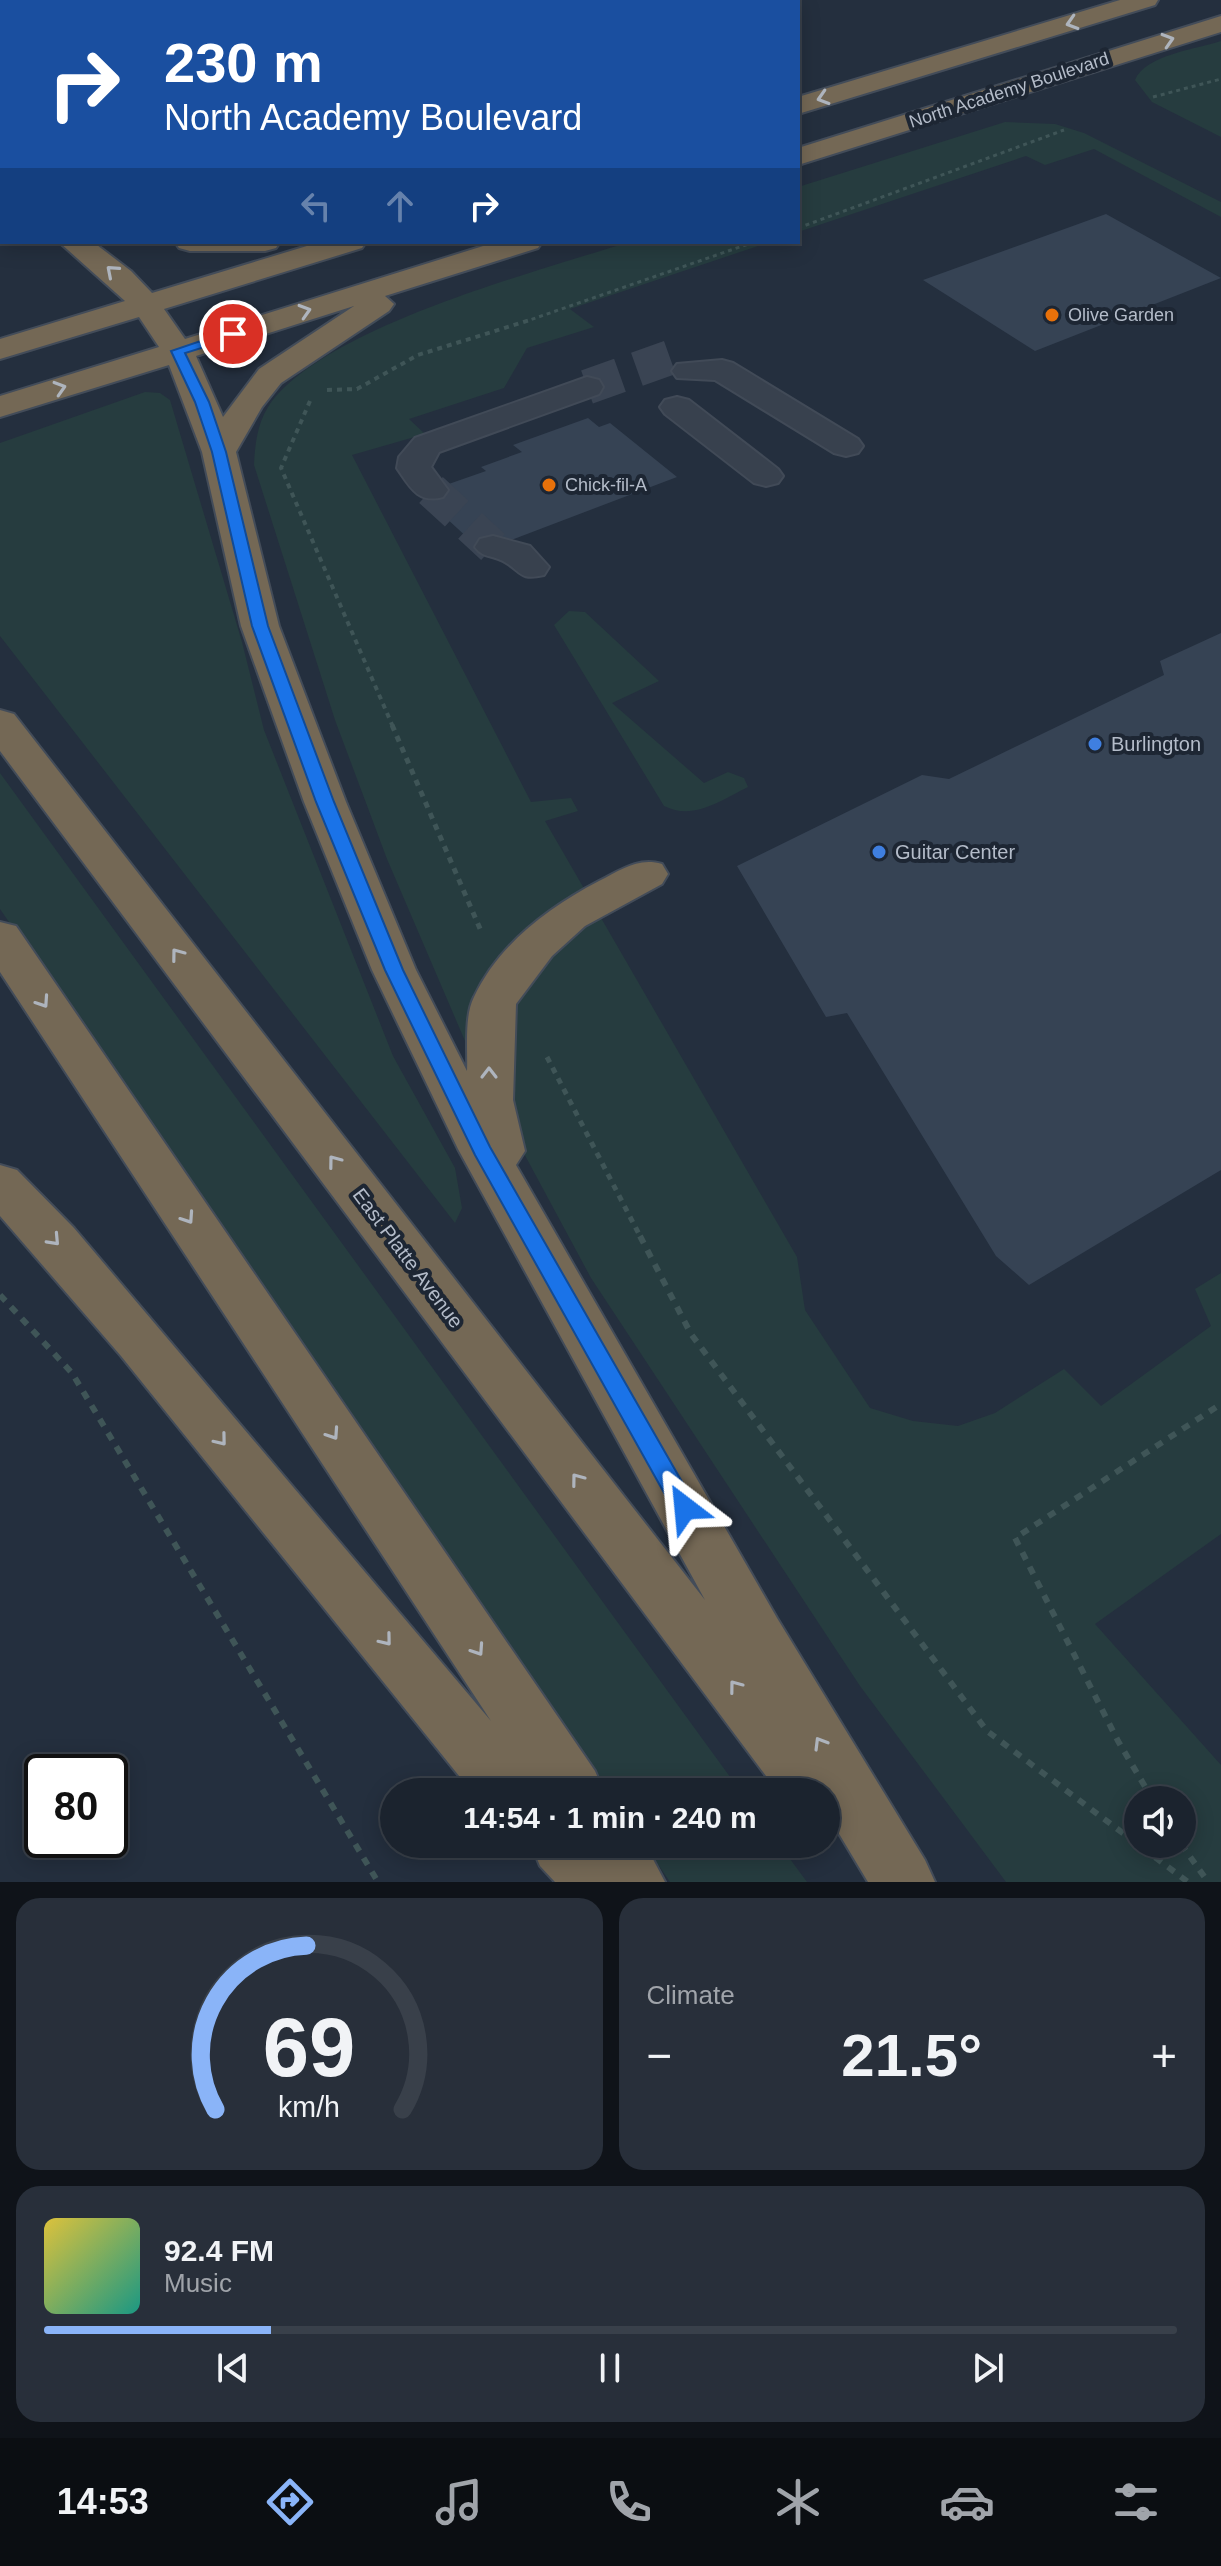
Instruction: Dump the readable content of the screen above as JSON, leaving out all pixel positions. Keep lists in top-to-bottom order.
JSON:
{
  "streets": {
    "highway": ["North Academy Boulevard", "East Platte Avenue"]
  },
  "places": [
    "Olive Garden",
    "Chick-fil-A",
    "Burlington",
    "Guitar Center"
  ],
  "page": {
    "turn": ["230 m", "North Academy Boulevard"],
    "limit": "80",
    "trip": "14:54 · 1 min · 240 m",
    "tile": "Climate",
    "heat": ["−", "21.5°", "+"],
    "song": ["92.4 FM", "Music"],
    "tabs": "14:53",
    "gauge": ["69", "km/h"]
  }
}
